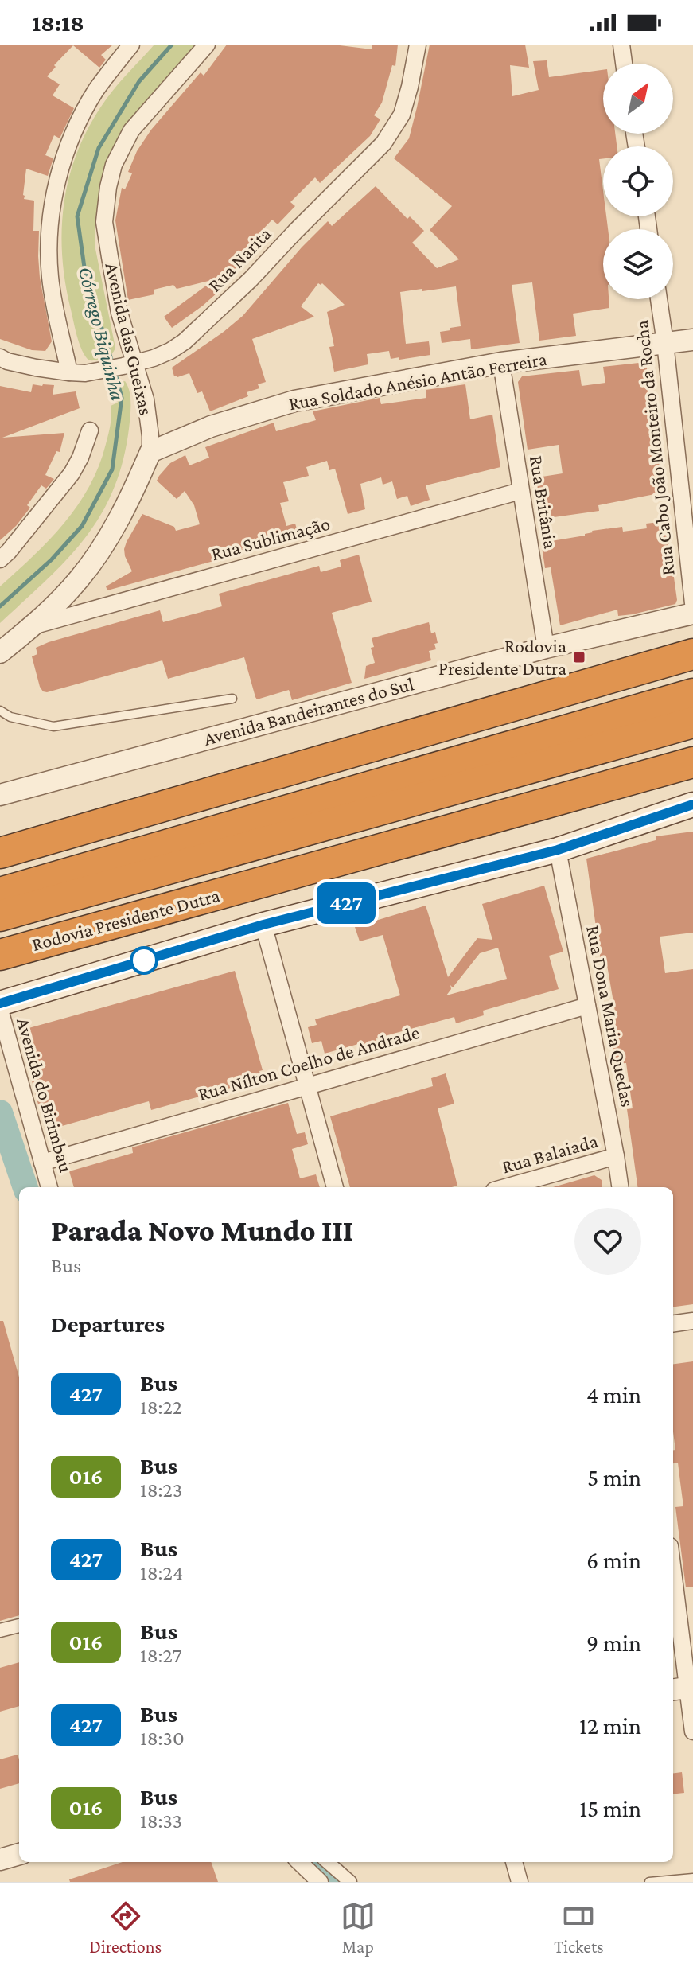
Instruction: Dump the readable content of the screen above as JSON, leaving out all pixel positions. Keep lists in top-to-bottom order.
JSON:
{
  "streets": {
    "highway": ["Rodovia Presidente Dutra"],
    "street": [
      "Rua Narita",
      "Avenida das Gueixas",
      "Rua Soldado Anésio Antão Ferreira",
      "Rua Cabo João Monteiro da Rocha",
      "Rua Britânia",
      "Rua Sublimação",
      "Avenida Bandeirantes do Sul",
      "Rua Dona Maria Quedas",
      "Rua Nílton Coelho de Andrade",
      "Avenida do Birimbau",
      "Rua Balaiada"
    ]
  },
  "crossings": [
    ["Rua Narita", "Avenida das Gueixas"],
    ["Avenida das Gueixas", "Rua Soldado Anésio Antão Ferreira"],
    ["Avenida das Gueixas", "Rua Sublimação"],
    ["Rua Soldado Anésio Antão Ferreira", "Rua Cabo João Monteiro da Rocha"],
    ["Rua Soldado Anésio Antão Ferreira", "Rua Britânia"],
    ["Rua Britânia", "Rua Sublimação"],
    ["Rua Britânia", "Avenida Bandeirantes do Sul"],
    ["Rua Dona Maria Quedas", "Rua Nílton Coelho de Andrade"],
    ["Rua Dona Maria Quedas", "Rua Balaiada"],
    ["Rua Nílton Coelho de Andrade", "Avenida do Birimbau"]
  ],
  "water": ["Córrego Biquinha"],
  "places": {
    "transit": ["Rodovia Presidente Dutra"]
  },
  "lines": ["bus line 427"],
  "north": "top right",
  "page": {
    "status": "18:18",
    "on_map": "427",
    "heading": [
      ["Parada Novo Mundo III", "Bus"],
      "Departures"
    ],
    "list": [
      {
        "mark": "427",
        "name": "Bus",
        "note": "18:22",
        "value": "4 min"
      },
      {
        "mark": "016",
        "name": "Bus",
        "note": "18:23",
        "value": "5 min"
      },
      {
        "mark": "427",
        "name": "Bus",
        "note": "18:24",
        "value": "6 min"
      },
      {
        "mark": "016",
        "name": "Bus",
        "note": "18:27",
        "value": "9 min"
      },
      {
        "mark": "427",
        "name": "Bus",
        "note": "18:30",
        "value": "12 min"
      },
      {
        "mark": "016",
        "name": "Bus",
        "note": "18:33",
        "value": "15 min"
      }
    ],
    "tabs": ["Directions", "Map", "Tickets"]
  }
}
